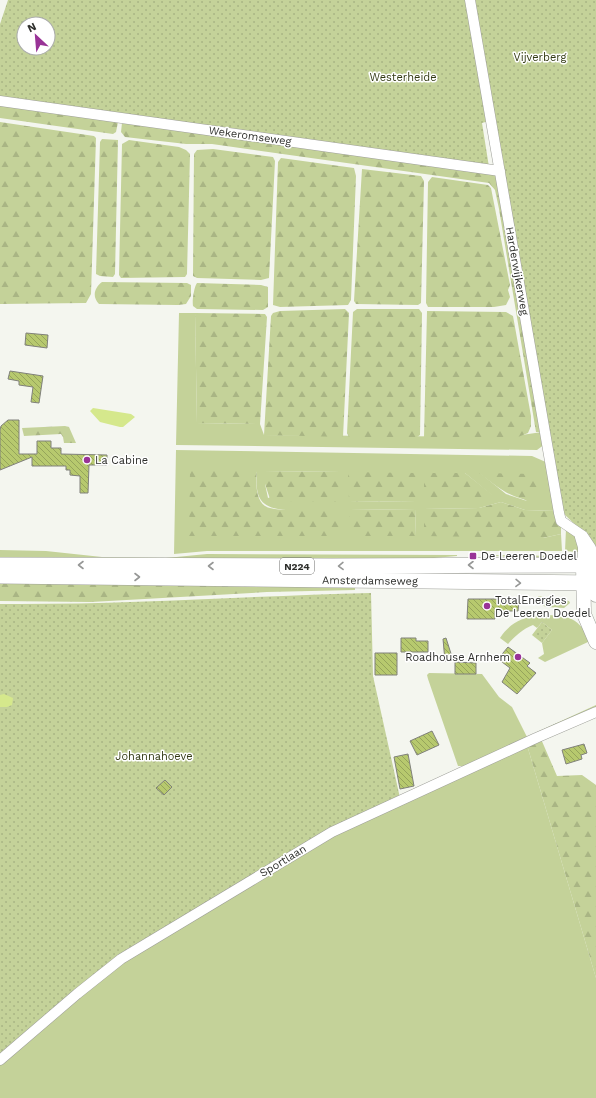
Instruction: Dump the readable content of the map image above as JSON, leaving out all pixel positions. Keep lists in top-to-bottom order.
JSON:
{
  "streets": {
    "main road": ["N224", "Amsterdamseweg"],
    "street": ["Wekeromseweg", "Harderwijkerweg", "Sportlaan"]
  },
  "crossings": [
    ["Wekeromseweg", "Harderwijkerweg"],
    ["Harderwijkerweg", "Amsterdamseweg"]
  ],
  "parks": ["Vijverberg", "Westerheide", "Johannahoeve"],
  "places": {
    "other": ["La Cabine", "TotalEnergies De Leeren Doedel", "Roadhouse Arnhem"],
    "transit": ["De Leeren Doedel"]
  },
  "north": "top left"
}
